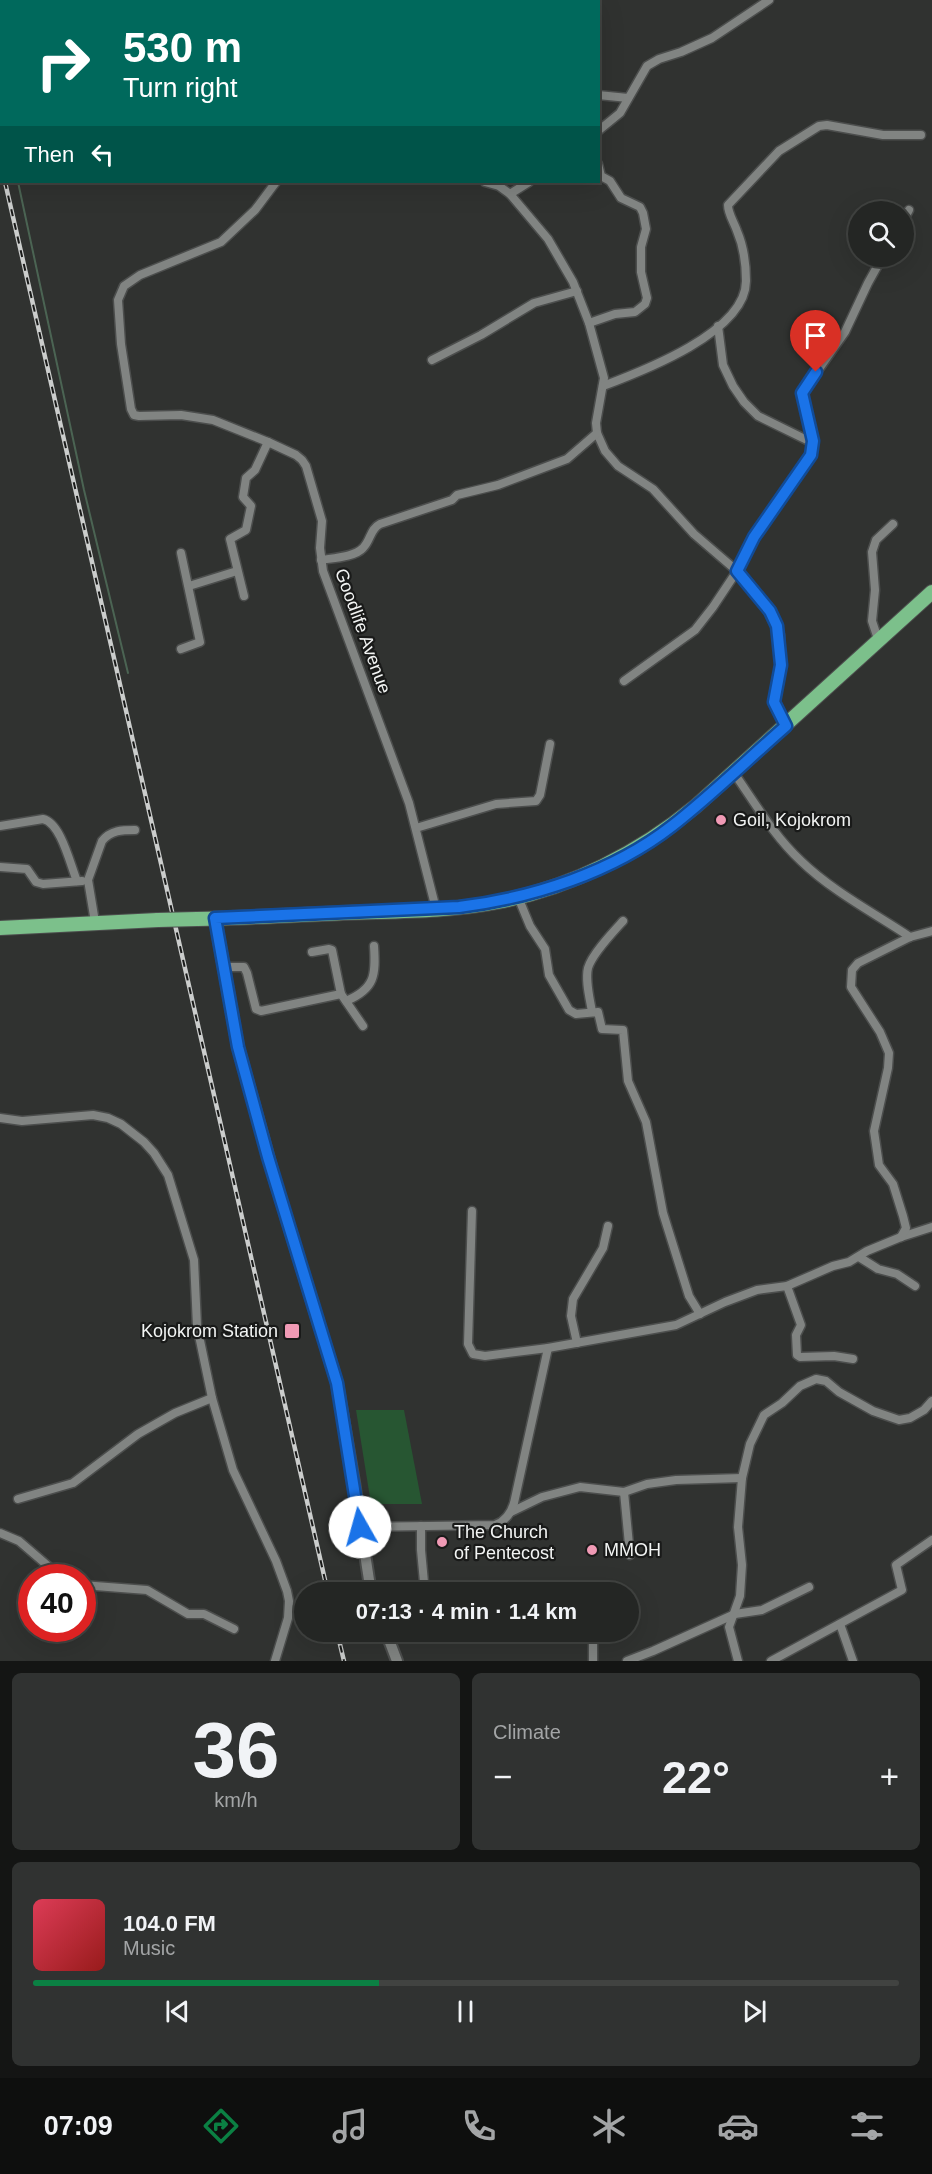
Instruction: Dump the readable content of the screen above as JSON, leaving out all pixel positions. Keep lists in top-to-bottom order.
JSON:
{
  "streets": {
    "street": ["Goodlife Avenue"]
  },
  "places": {
    "other": ["Goil, Kojokrom", "The Church of Pentecost", "MMOH"],
    "transit": ["Kojokrom Station"]
  },
  "page": {
    "turn": ["530 m", "Turn right"],
    "then": "Then",
    "limit": "40",
    "trip": "07:13 · 4 min · 1.4 km",
    "tile": [
      ["36", "km/h"],
      "Climate"
    ],
    "heat": ["−", "22°", "+"],
    "song": ["104.0 FM", "Music"],
    "tabs": "07:09"
  }
}
